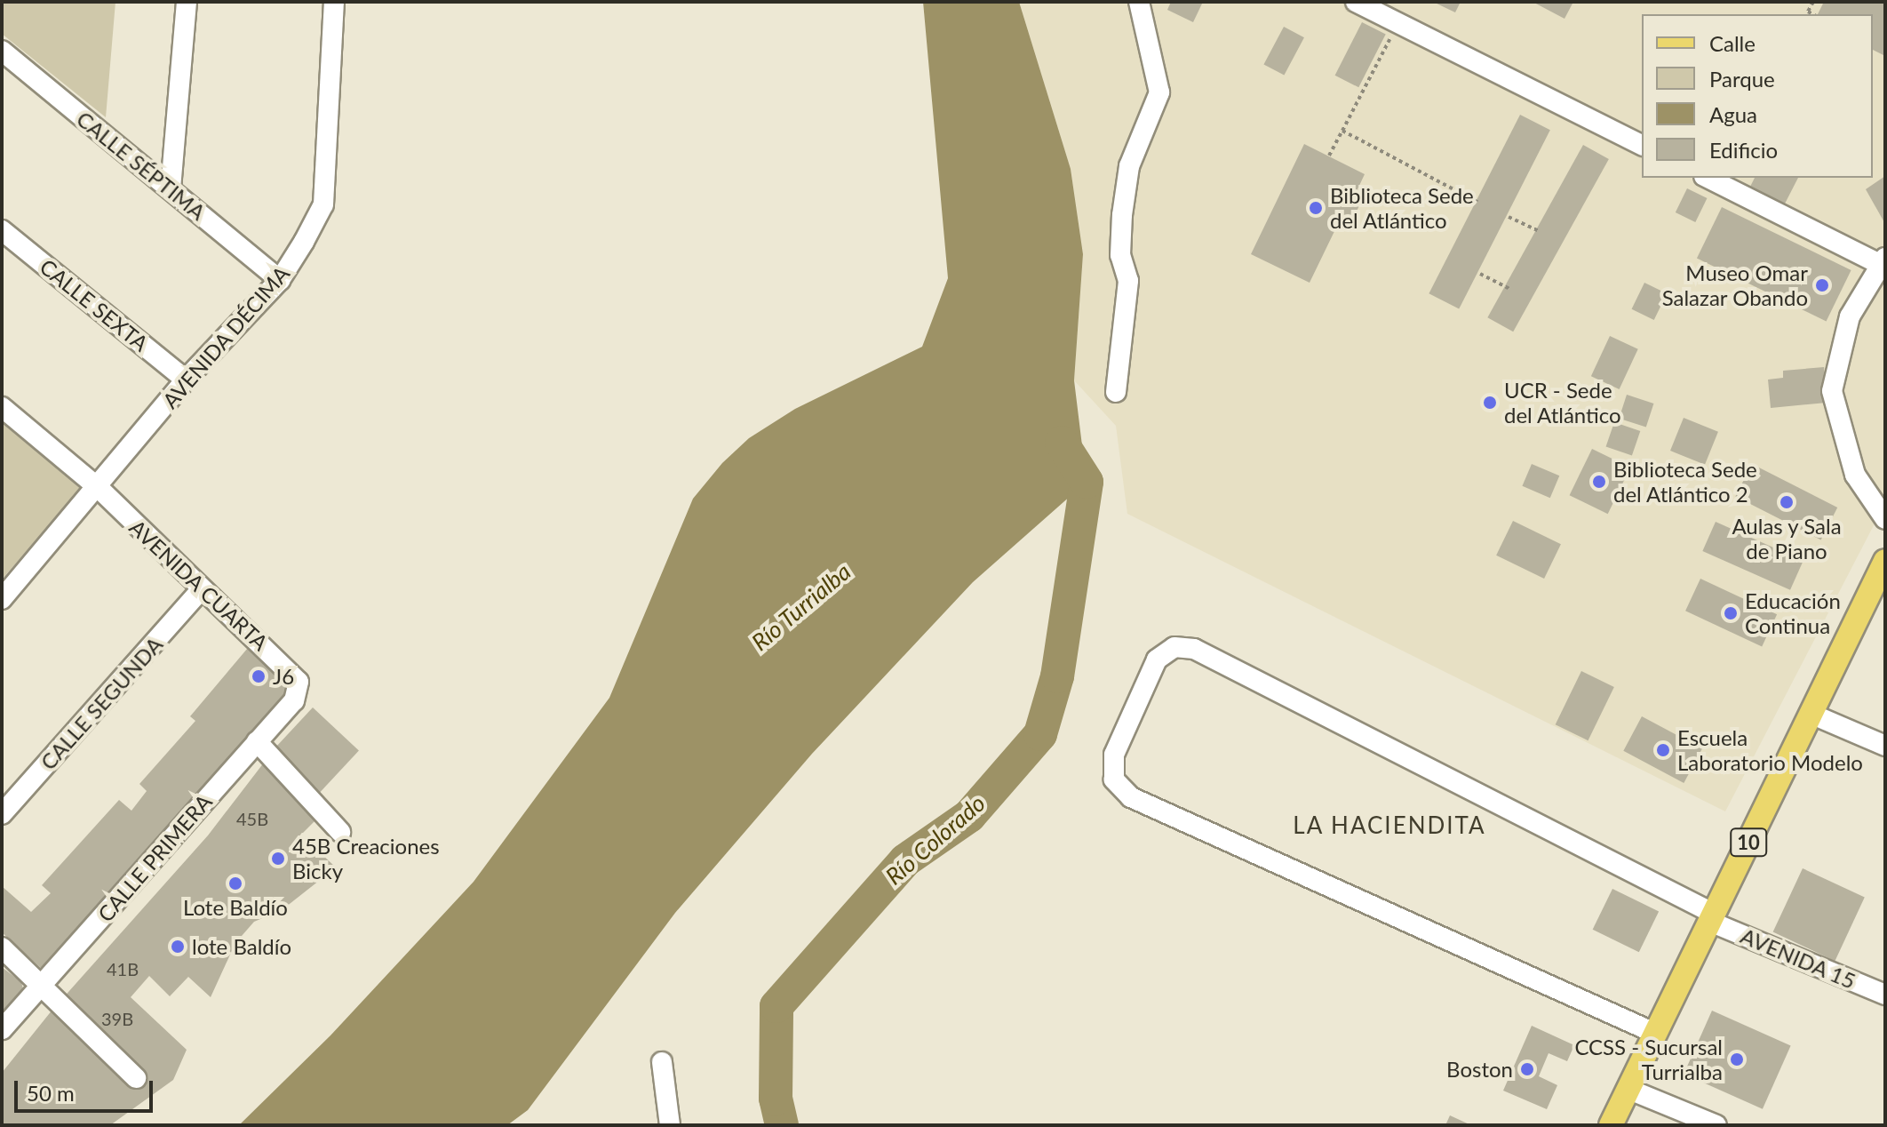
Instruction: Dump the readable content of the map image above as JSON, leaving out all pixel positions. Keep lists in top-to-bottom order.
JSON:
{
  "streets": {
    "main road": ["10"],
    "street": [
      "CALLE SÉPTIMA",
      "CALLE SEXTA",
      "AVENIDA DÉCIMA",
      "AVENIDA CUARTA",
      "CALLE SEGUNDA",
      "CALLE PRIMERA",
      "AVENIDA 15"
    ]
  },
  "crossings": [
    ["CALLE SÉPTIMA", "AVENIDA DÉCIMA"],
    ["CALLE SEXTA", "AVENIDA DÉCIMA"],
    ["AVENIDA DÉCIMA", "AVENIDA CUARTA"],
    ["AVENIDA CUARTA", "CALLE SEGUNDA"],
    ["AVENIDA CUARTA", "CALLE PRIMERA"],
    ["10", "AVENIDA 15"]
  ],
  "districts": ["LA HACIENDITA"],
  "water": ["Río Turrialba", "Río Colorado"],
  "places": [
    "Biblioteca Sede del Atlántico",
    "Museo Omar Salazar Obando",
    "UCR - Sede del Atlántico",
    "Biblioteca Sede del Atlántico 2",
    "Aulas y Sala de Piano",
    "Educación Continua",
    "J6",
    "Escuela Laboratorio Modelo",
    "45B Creaciones Bicky",
    "Lote Baldío",
    "lote Baldío",
    "CCSS - Sucursal Turrialba",
    "Boston"
  ],
  "house_numbers": ["45B", "41B", "39B"],
  "legend": [
    "Calle",
    "Parque",
    "Agua",
    "Edificio"
  ],
  "scale_bar": "50 m"
}
